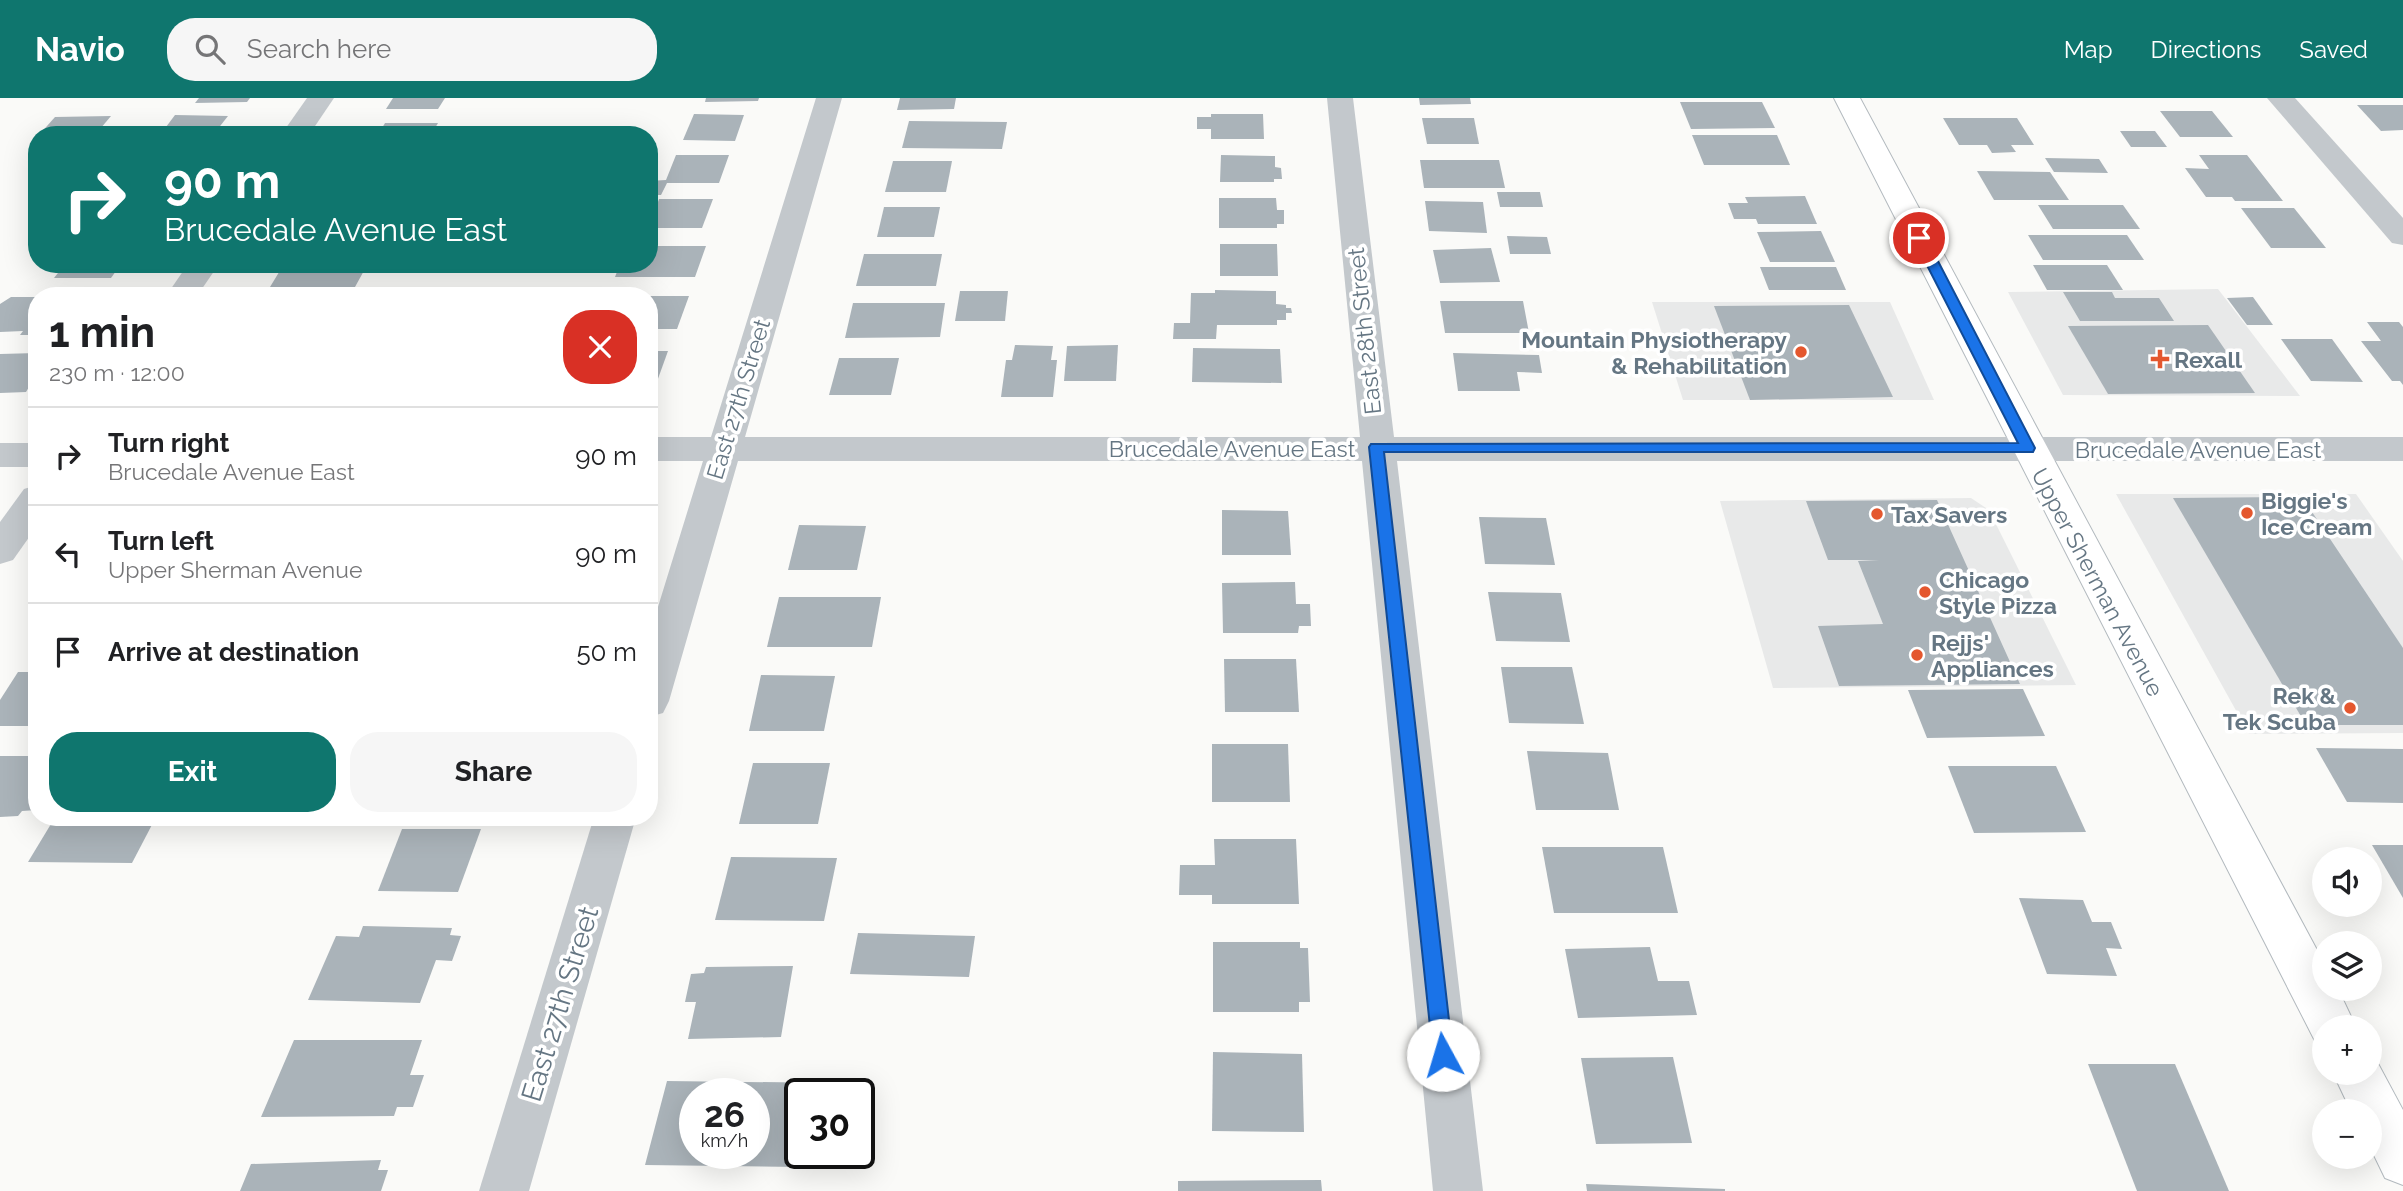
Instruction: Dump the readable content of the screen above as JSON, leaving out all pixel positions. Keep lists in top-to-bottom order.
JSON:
{
  "streets": {
    "main road": ["Upper Sherman Avenue"],
    "street": ["East 28th Street", "East 27th Street", "Brucedale Avenue East"]
  },
  "crossings": [
    ["East 28th Street", "Brucedale Avenue East"],
    ["East 27th Street", "Brucedale Avenue East"],
    ["Brucedale Avenue East", "Upper Sherman Avenue"]
  ],
  "places": {
    "other": [
      "Mountain Physiotherapy & Rehabilitation",
      "Biggie's Ice Cream",
      "Tax Savers",
      "Chicago Style Pizza",
      "Rejjs' Appliances",
      "Rek & Tek Scuba"
    ],
    "health": ["Rexall"]
  },
  "page": {
    "header": "Navio",
    "search": "Search here",
    "nav": ["Map", "Directions", "Saved"],
    "turn": ["90 m", "Brucedale Avenue East"],
    "heading": ["1 min", "230 m · 12:00"],
    "list": [
      {
        "name": "Turn right",
        "note": "Brucedale Avenue East",
        "value": "90 m"
      },
      {
        "name": "Turn left",
        "note": "Upper Sherman Avenue",
        "value": "90 m"
      },
      {
        "name": "Arrive at destination",
        "value": "50 m"
      }
    ],
    "buttons": ["Exit", "Share"],
    "map_buttons": ["+", "−"],
    "speed": "26 km/h",
    "limit": "30"
  }
}
